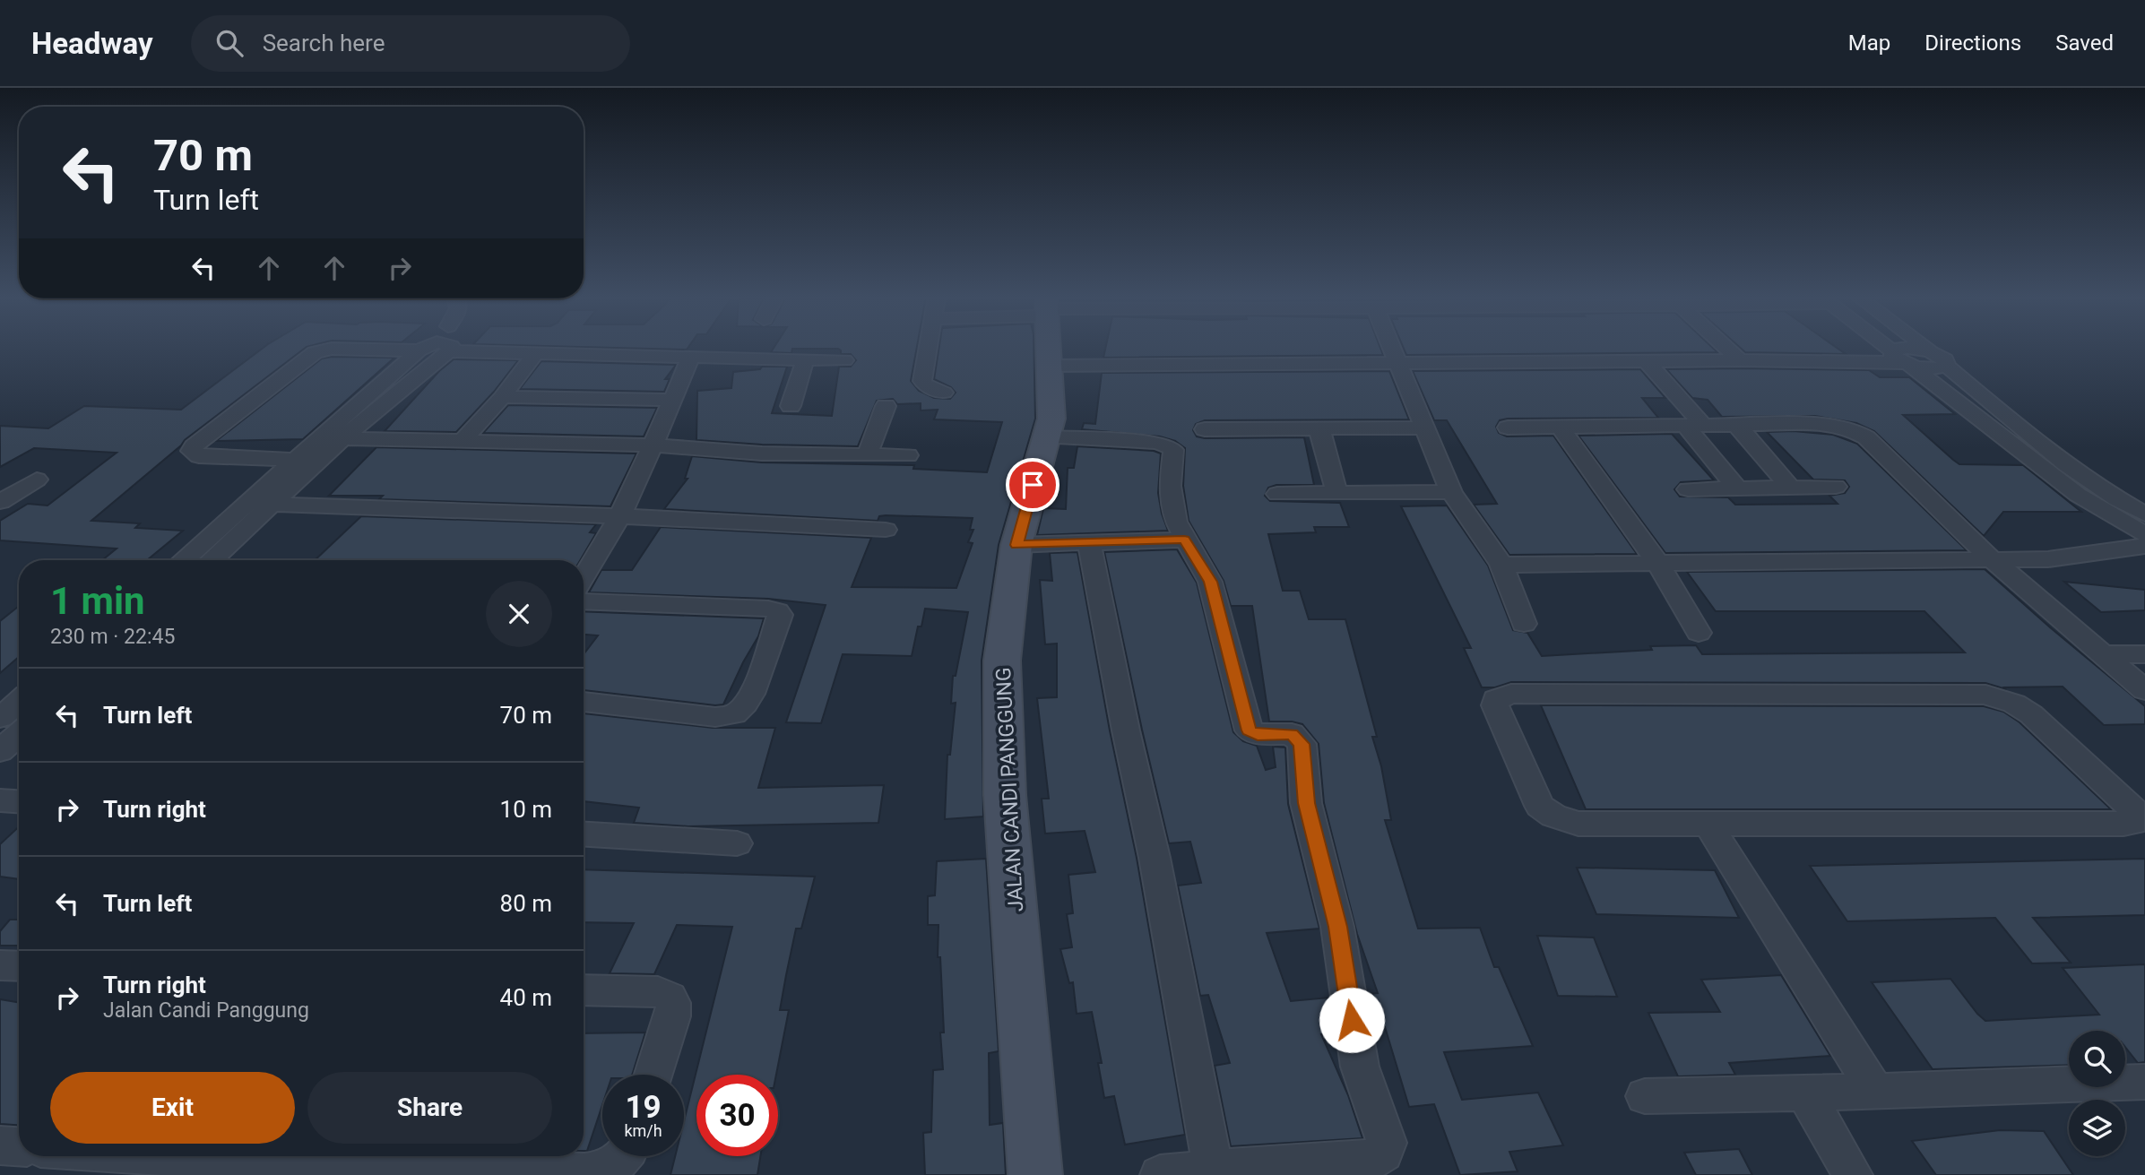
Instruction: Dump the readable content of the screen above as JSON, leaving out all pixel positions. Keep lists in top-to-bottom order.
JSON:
{
  "streets": {
    "main road": ["JALAN CANDI PANGGUNG"]
  },
  "page": {
    "header": "Headway",
    "search": "Search here",
    "nav": ["Map", "Directions", "Saved"],
    "turn": ["70 m", "Turn left"],
    "heading": ["1 min", "230 m · 22:45"],
    "list": [
      {
        "name": "Turn left",
        "value": "70 m"
      },
      {
        "name": "Turn right",
        "value": "10 m"
      },
      {
        "name": "Turn left",
        "value": "80 m"
      },
      {
        "name": "Turn right",
        "note": "Jalan Candi Panggung",
        "value": "40 m"
      }
    ],
    "buttons": ["Exit", "Share"],
    "speed": "19 km/h",
    "limit": "30"
  }
}
